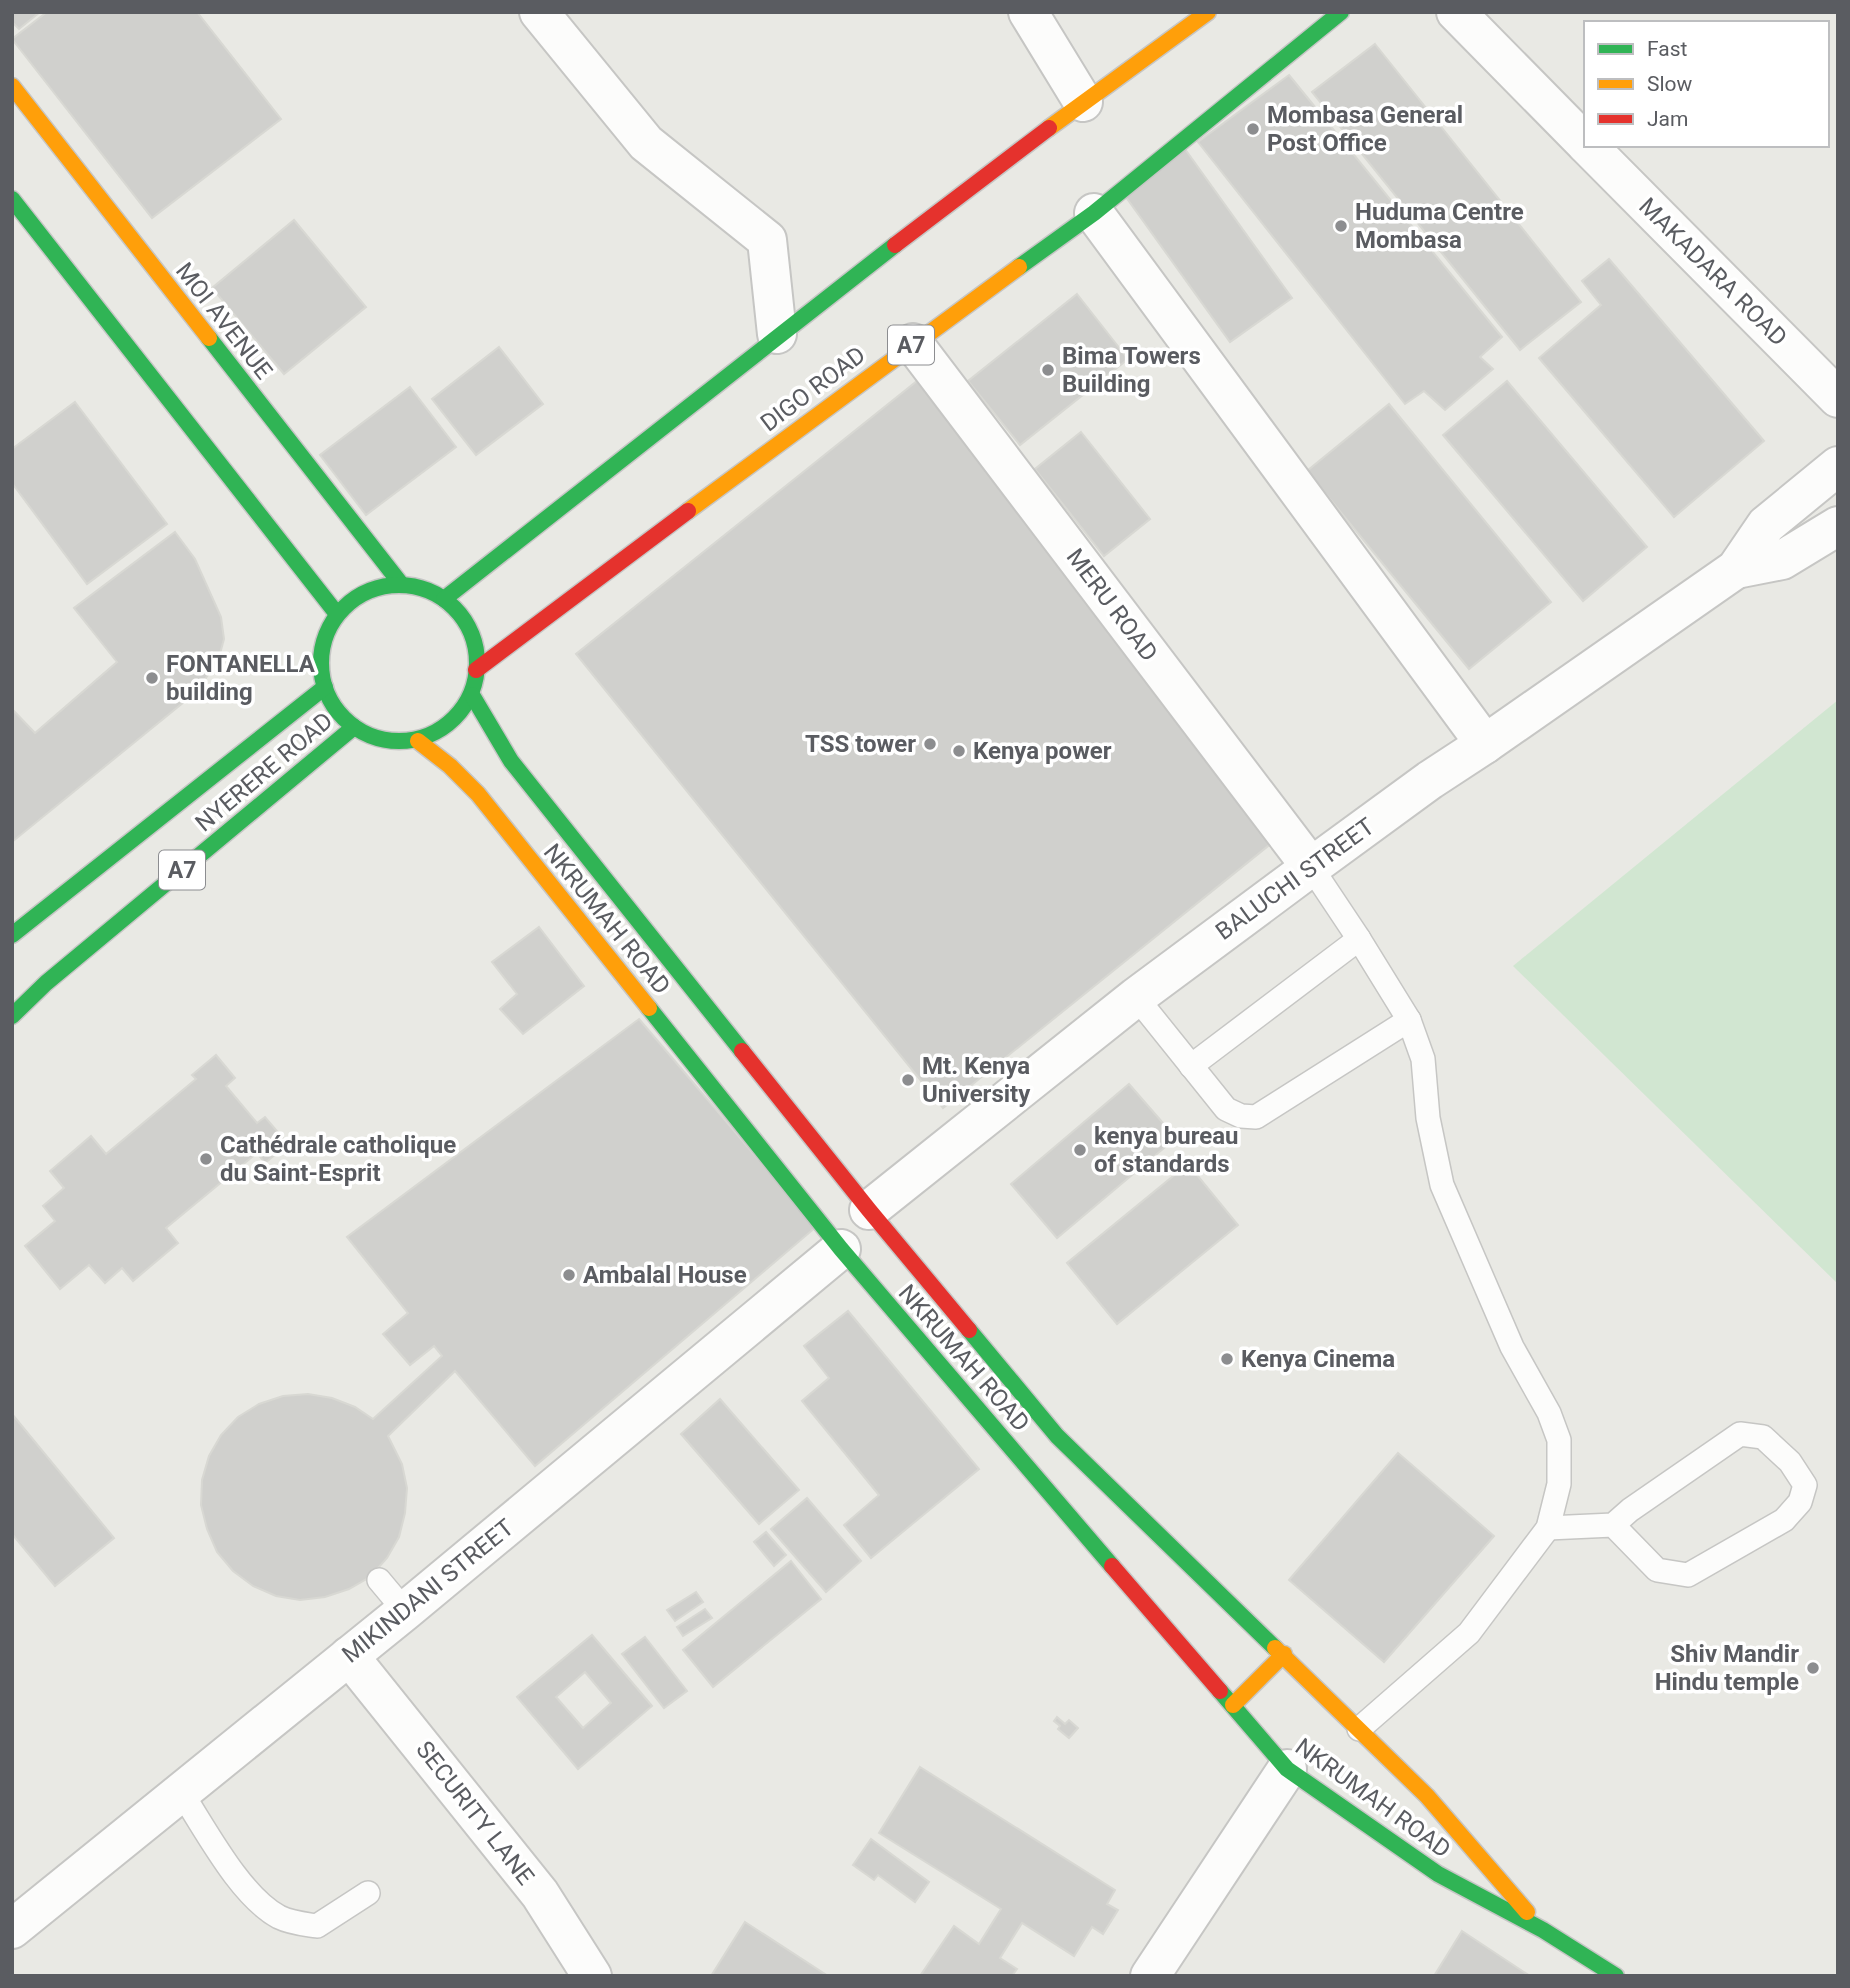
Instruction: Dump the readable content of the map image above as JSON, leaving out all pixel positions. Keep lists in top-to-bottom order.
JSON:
{
  "streets": {
    "main road": [
      "MOI AVENUE",
      "A7",
      "DIGO ROAD",
      "NYERERE ROAD",
      "NKRUMAH ROAD"
    ],
    "street": [
      "MAKADARA ROAD",
      "MERU ROAD",
      "BALUCHI STREET",
      "MIKINDANI STREET",
      "SECURITY LANE"
    ]
  },
  "crossings": [
    ["MOI AVENUE", "DIGO ROAD"],
    ["MOI AVENUE", "NYERERE ROAD"],
    ["MOI AVENUE", "NKRUMAH ROAD"],
    ["DIGO ROAD", "MERU ROAD"],
    ["DIGO ROAD", "NYERERE ROAD"],
    ["DIGO ROAD", "NKRUMAH ROAD"],
    ["MERU ROAD", "BALUCHI STREET"],
    ["NYERERE ROAD", "NKRUMAH ROAD"],
    ["BALUCHI STREET", "NKRUMAH ROAD"],
    ["NKRUMAH ROAD", "MIKINDANI STREET"],
    ["MIKINDANI STREET", "SECURITY LANE"]
  ],
  "places": [
    "Mombasa General Post Office",
    "Huduma Centre Mombasa",
    "Bima Towers Building",
    "FONTANELLA building",
    "TSS tower",
    "Kenya power",
    "Mt. Kenya University",
    "kenya bureau of standards",
    "Cathédrale catholique du Saint-Esprit",
    "Ambalal House",
    "Kenya Cinema",
    "Shiv Mandir Hindu temple"
  ],
  "legend": ["Fast", "Slow", "Jam"]
}
